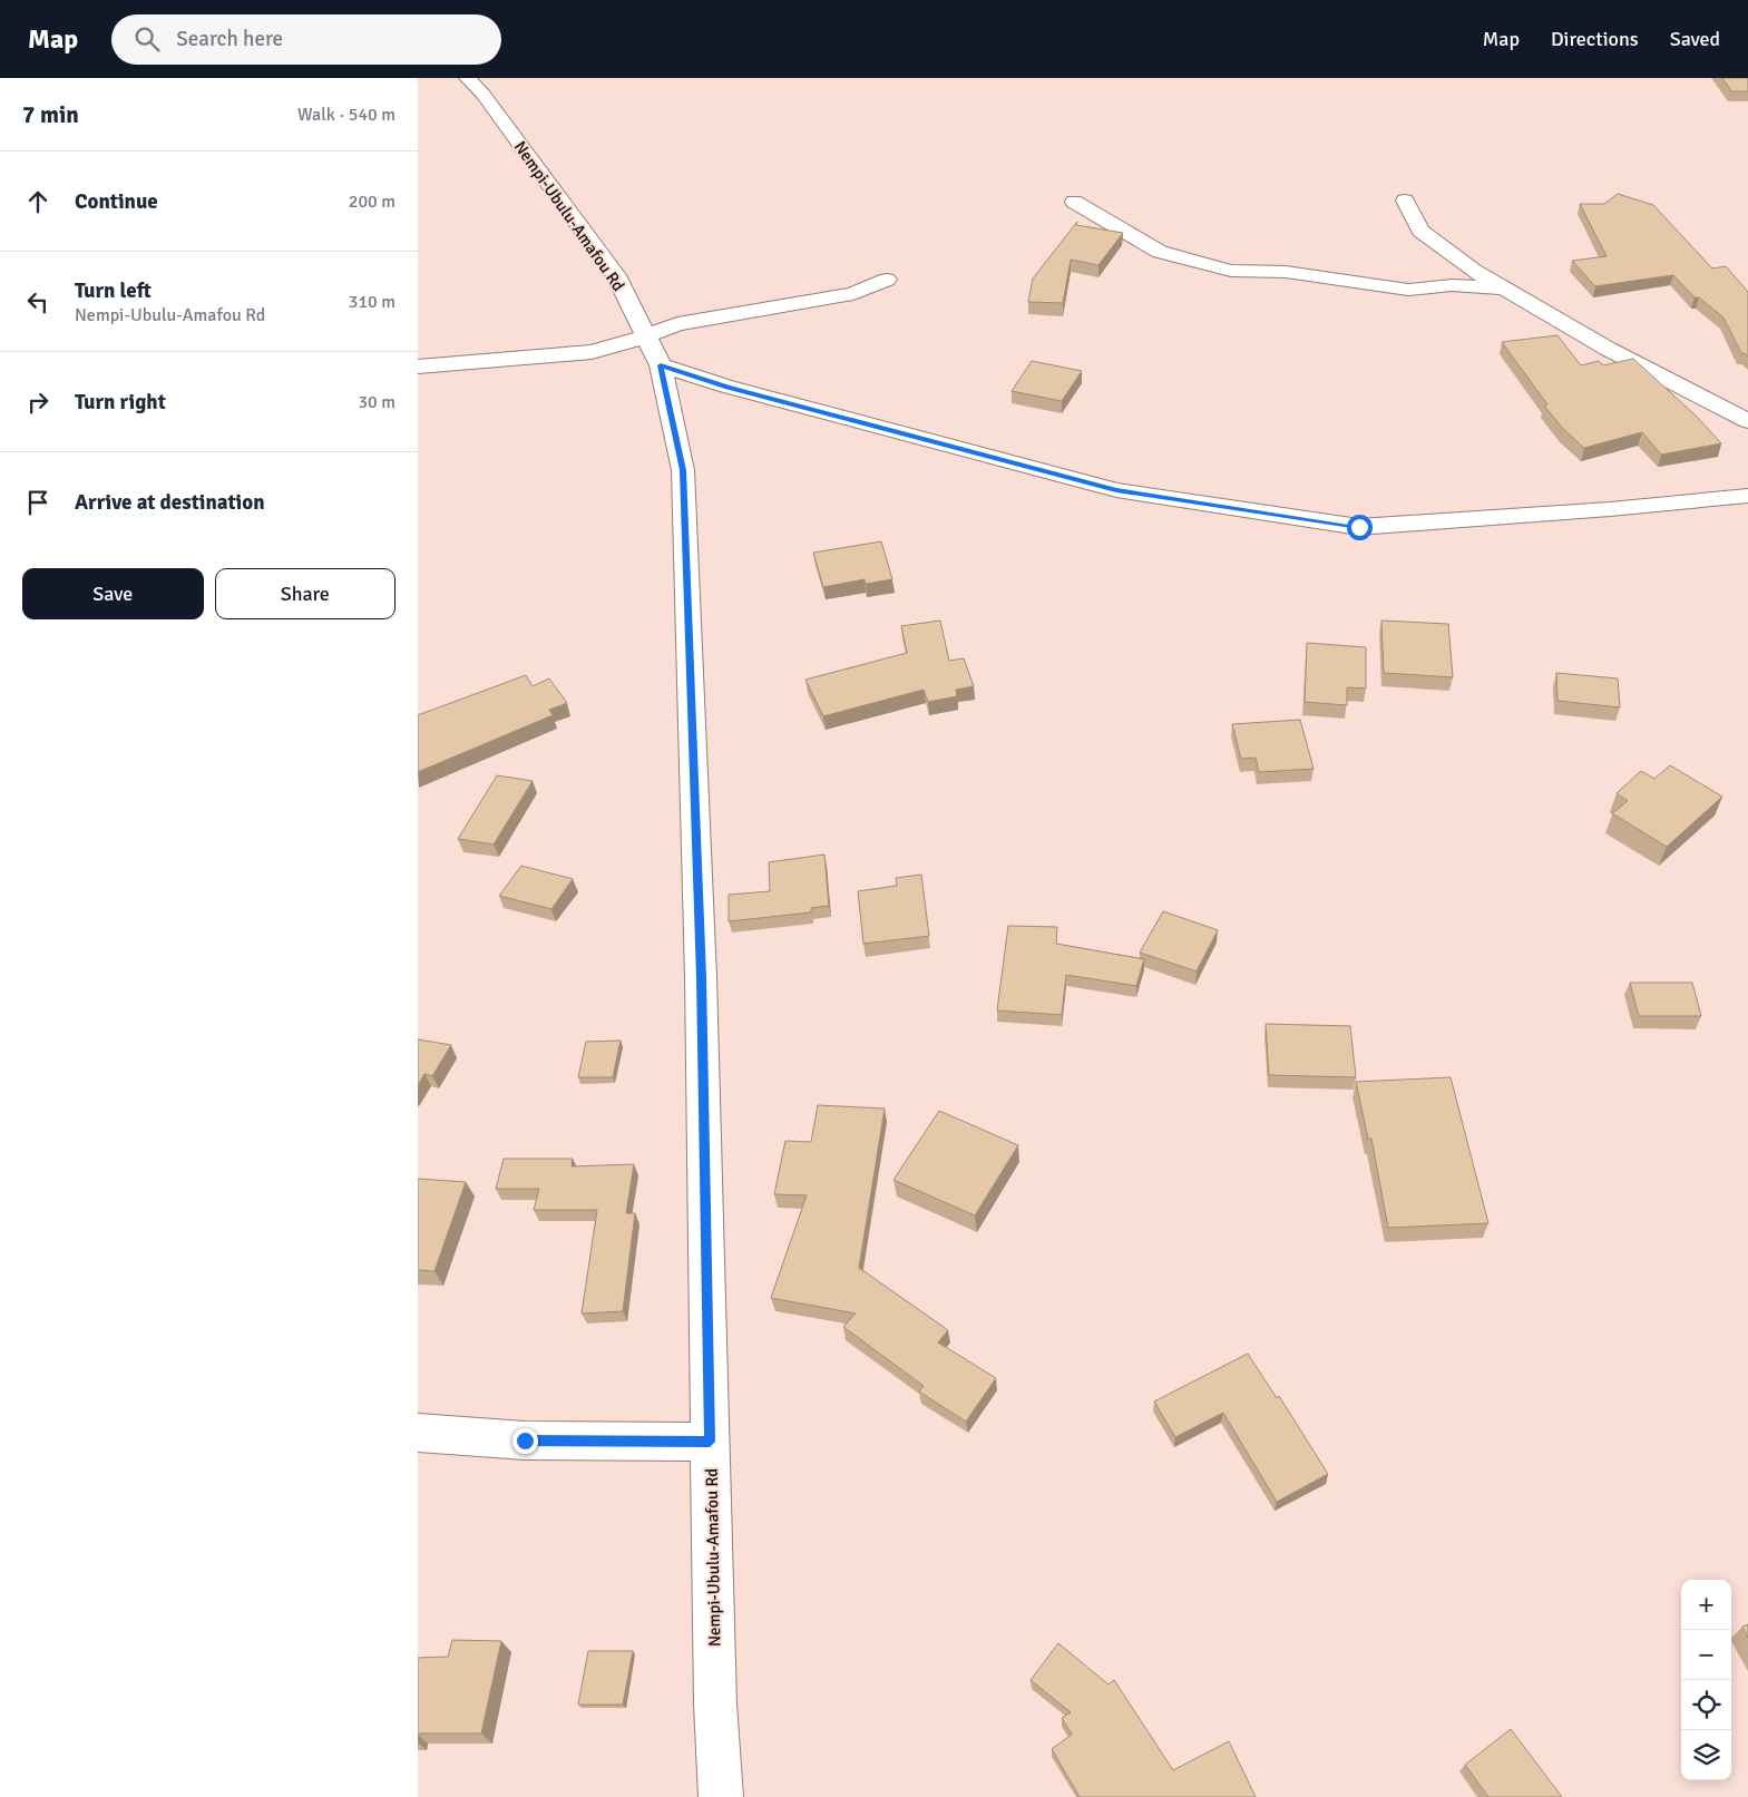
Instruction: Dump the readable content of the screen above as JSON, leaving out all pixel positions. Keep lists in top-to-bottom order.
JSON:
{
  "streets": {
    "street": ["Nempi-Ubulu-Amafou Rd"]
  },
  "page": {
    "header": "Map",
    "search": "Search here",
    "nav": ["Map", "Directions", "Saved"],
    "heading": ["7 min", "Walk · 540 m"],
    "list": [
      ["Continue", "200 m"],
      ["Turn left", "Nempi-Ubulu-Amafou Rd", "310 m"],
      ["Turn right", "30 m"],
      "Arrive at destination"
    ],
    "buttons": ["Save", "Share"],
    "map_buttons": ["+", "−"]
  }
}
